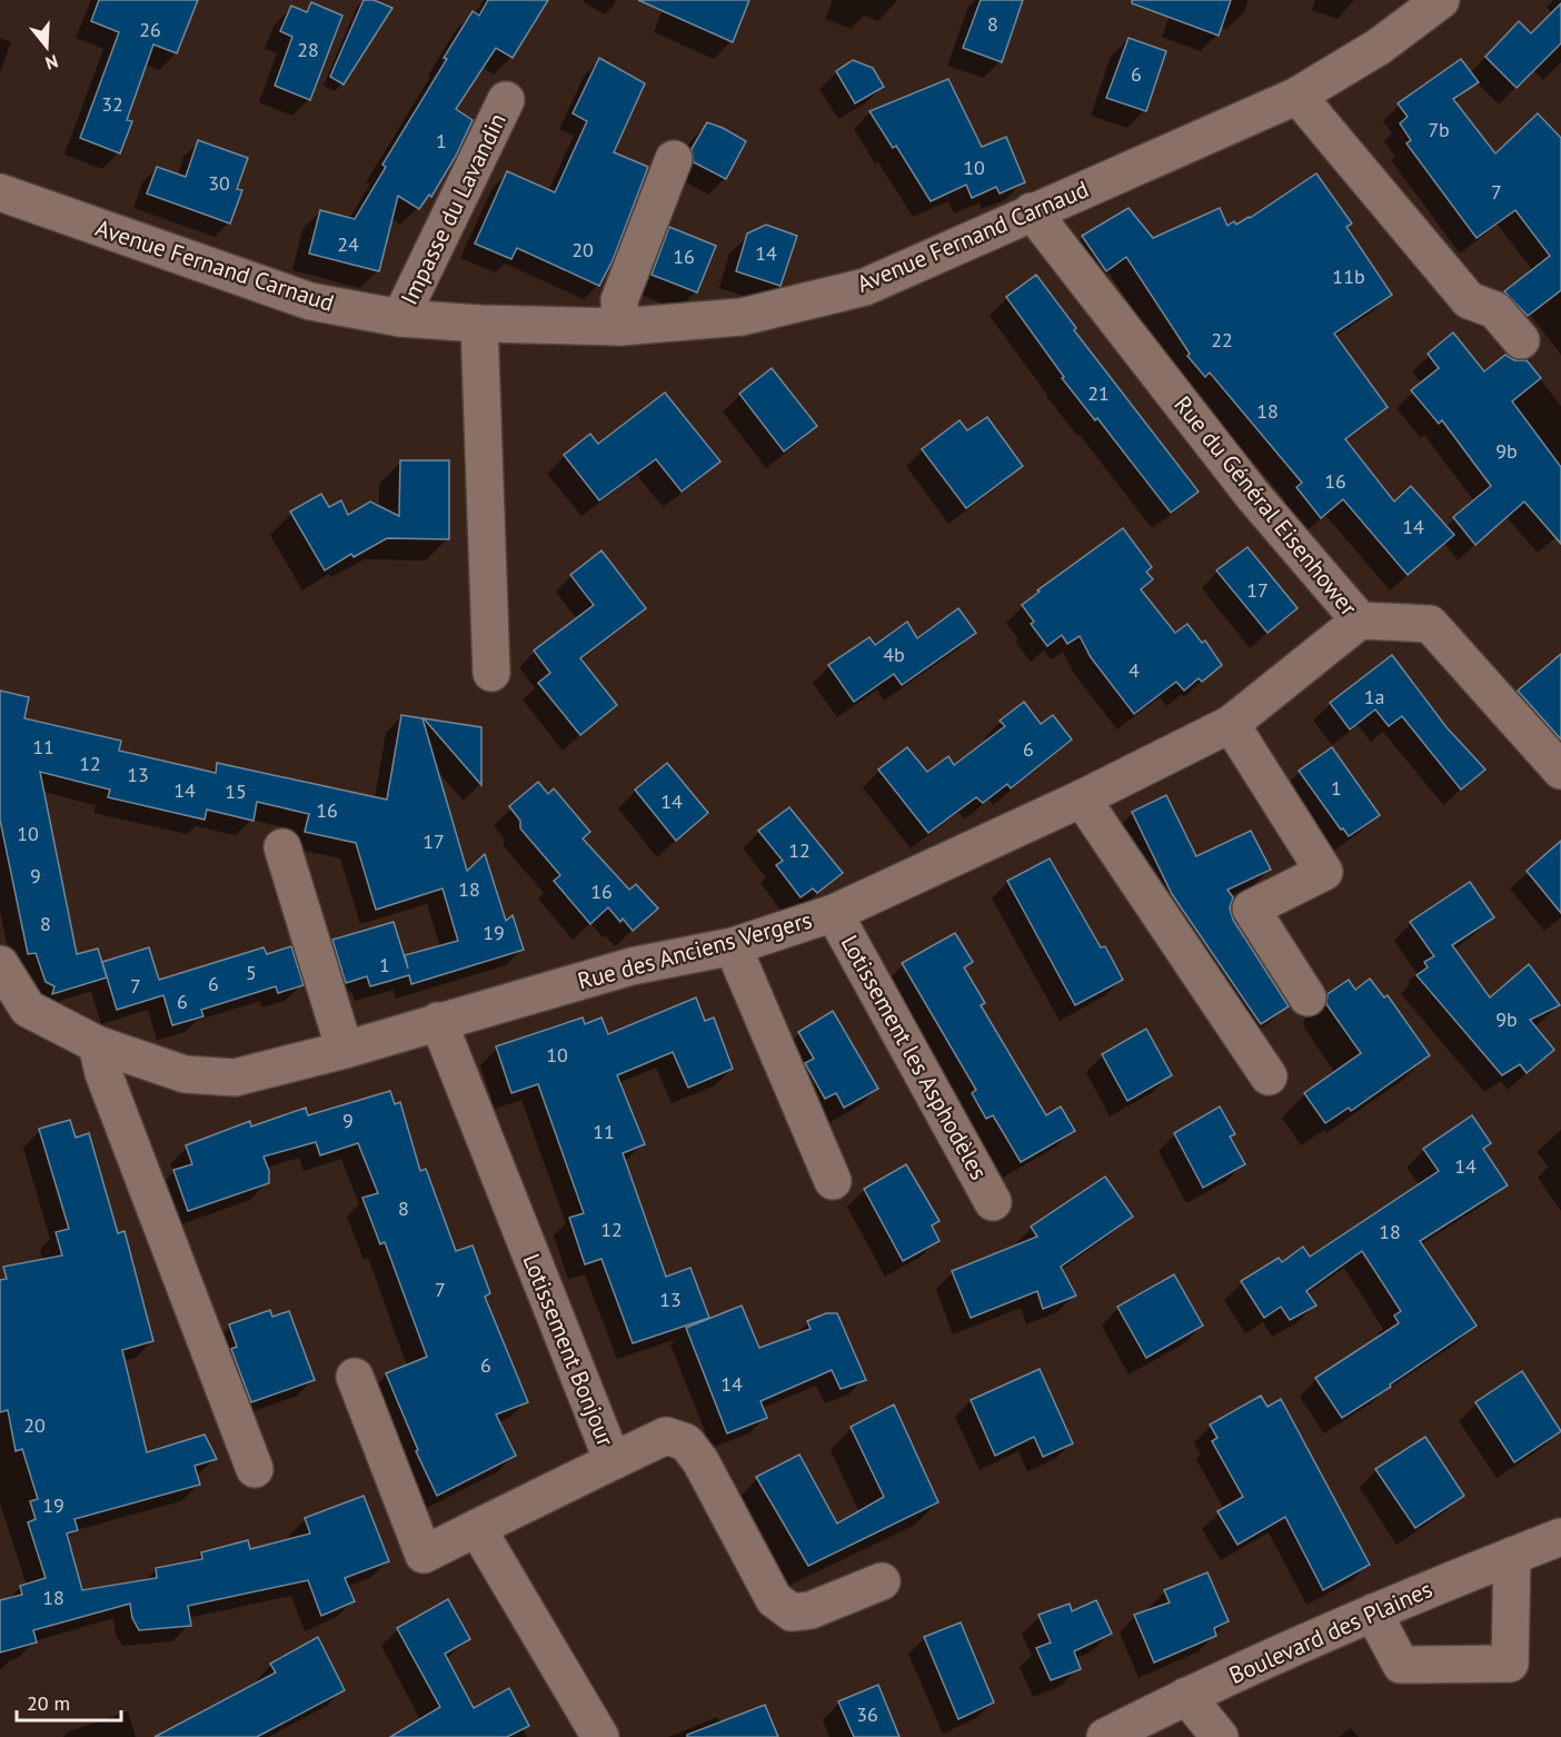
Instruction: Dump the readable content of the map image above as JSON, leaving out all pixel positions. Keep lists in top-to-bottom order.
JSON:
{
  "streets": {
    "street": [
      "Impasse du Lavandin",
      "Avenue Fernand Carnaud",
      "Rue du Général Eisenhower",
      "Rue des Anciens Vergers",
      "Lotissement les Asphodèles",
      "Lotissement Bonjour",
      "Boulevard des Plaines"
    ]
  },
  "crossings": [
    ["Impasse du Lavandin", "Avenue Fernand Carnaud"],
    ["Avenue Fernand Carnaud", "Rue du Général Eisenhower"],
    ["Rue du Général Eisenhower", "Rue des Anciens Vergers"],
    ["Rue des Anciens Vergers", "Lotissement les Asphodèles"],
    ["Rue des Anciens Vergers", "Lotissement Bonjour"]
  ],
  "house_numbers": [
    "8",
    "26",
    "28",
    "6",
    "32",
    "7b",
    "1",
    "10",
    "30",
    "7",
    "24",
    "20",
    "14",
    "16",
    "11b",
    "22",
    "21",
    "18",
    "9b",
    "16",
    "14",
    "17",
    "4b",
    "4",
    "1a",
    "11",
    "6",
    "12",
    "13",
    "1",
    "14",
    "15",
    "14",
    "16",
    "10",
    "17",
    "12",
    "9",
    "18",
    "16",
    "8",
    "19",
    "1",
    "5",
    "6",
    "7",
    "6",
    "9b",
    "10",
    "9",
    "11",
    "14",
    "8",
    "12",
    "18",
    "7",
    "13",
    "6",
    "14",
    "20",
    "19",
    "18",
    "36"
  ],
  "scale_bar": "20 m",
  "north": "bottom"
}
